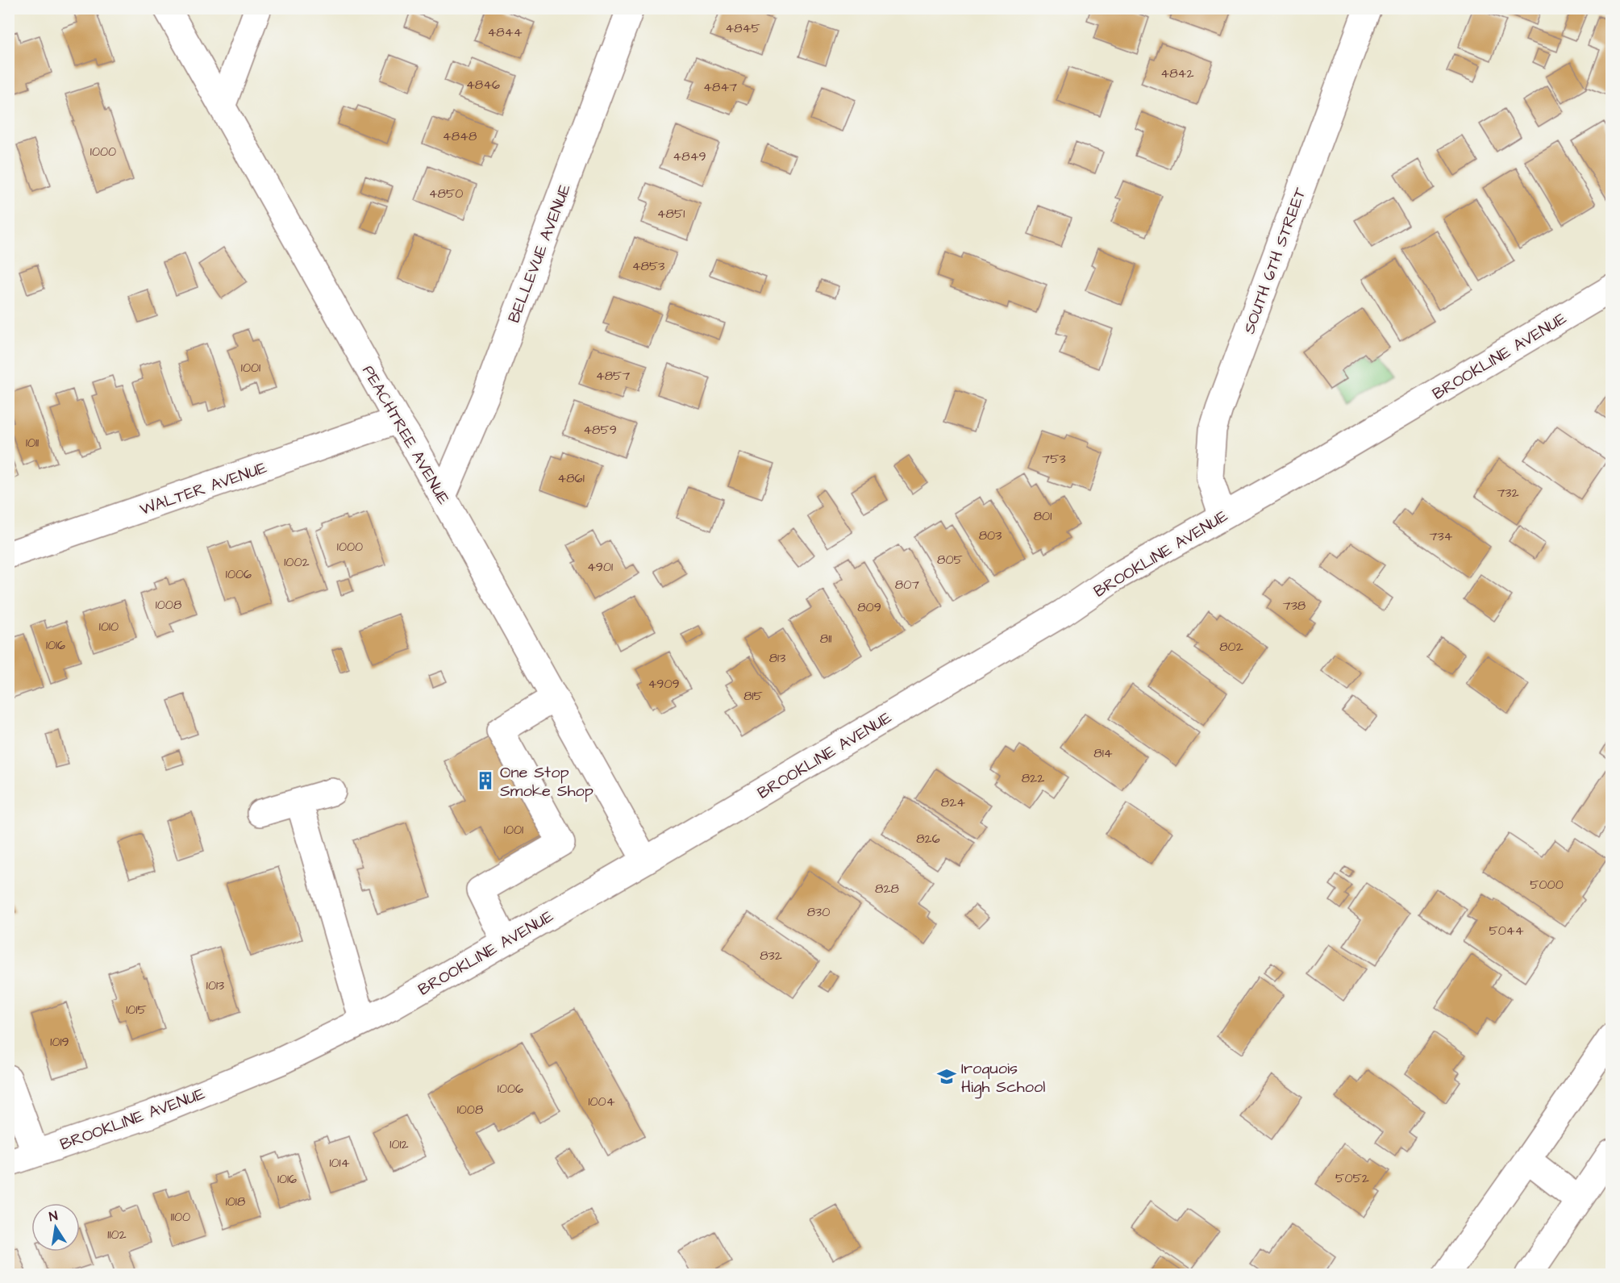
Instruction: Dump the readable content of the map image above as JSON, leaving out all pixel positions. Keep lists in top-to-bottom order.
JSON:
{
  "streets": {
    "street": [
      "BELLEVUE AVENUE",
      "SOUTH 6TH STREET",
      "BROOKLINE AVENUE",
      "PEACHTREE AVENUE",
      "WALTER AVENUE"
    ]
  },
  "crossings": [
    ["BELLEVUE AVENUE", "PEACHTREE AVENUE"],
    ["SOUTH 6TH STREET", "BROOKLINE AVENUE"],
    ["BROOKLINE AVENUE", "PEACHTREE AVENUE"],
    ["PEACHTREE AVENUE", "WALTER AVENUE"]
  ],
  "places": {
    "building": ["One Stop Smoke Shop"],
    "school or university": ["Iroquois High School"]
  },
  "house_numbers": [
    "4845",
    "4844",
    "4842",
    "4846",
    "4847",
    "4848",
    "1000",
    "4849",
    "4850",
    "4851",
    "4853",
    "1001",
    "4857",
    "4859",
    "1011",
    "753",
    "4861",
    "732",
    "801",
    "803",
    "734",
    "1000",
    "805",
    "1002",
    "4901",
    "1006",
    "807",
    "1008",
    "738",
    "809",
    "1010",
    "811",
    "1016",
    "802",
    "813",
    "4909",
    "815",
    "814",
    "822",
    "824",
    "1001",
    "826",
    "5000",
    "828",
    "830",
    "5044",
    "832",
    "1013",
    "1015",
    "1019",
    "1006",
    "1004",
    "1008",
    "1012",
    "1014",
    "5052",
    "1016",
    "1018",
    "1100",
    "1102"
  ],
  "north": "top"
}
